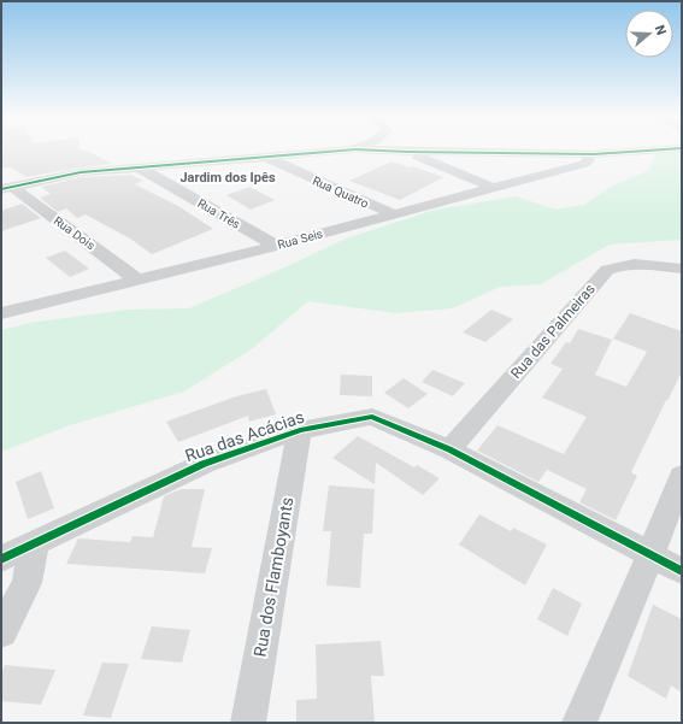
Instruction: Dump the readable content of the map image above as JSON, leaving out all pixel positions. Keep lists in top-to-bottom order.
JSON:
{
  "streets": {
    "street": [
      "Rua Quatro",
      "Rua Três",
      "Rua Dois",
      "Rua Seis",
      "Rua das Palmeiras",
      "Rua das Acácias",
      "Rua dos Flamboyants"
    ]
  },
  "crossings": [
    ["Rua Quatro", "Rua Seis"],
    ["Rua Três", "Rua Seis"],
    ["Rua Dois", "Rua Seis"],
    ["Rua das Palmeiras", "Rua das Acácias"],
    ["Rua das Acácias", "Rua dos Flamboyants"]
  ],
  "districts": ["Jardim dos Ipês"],
  "north": "right"
}
